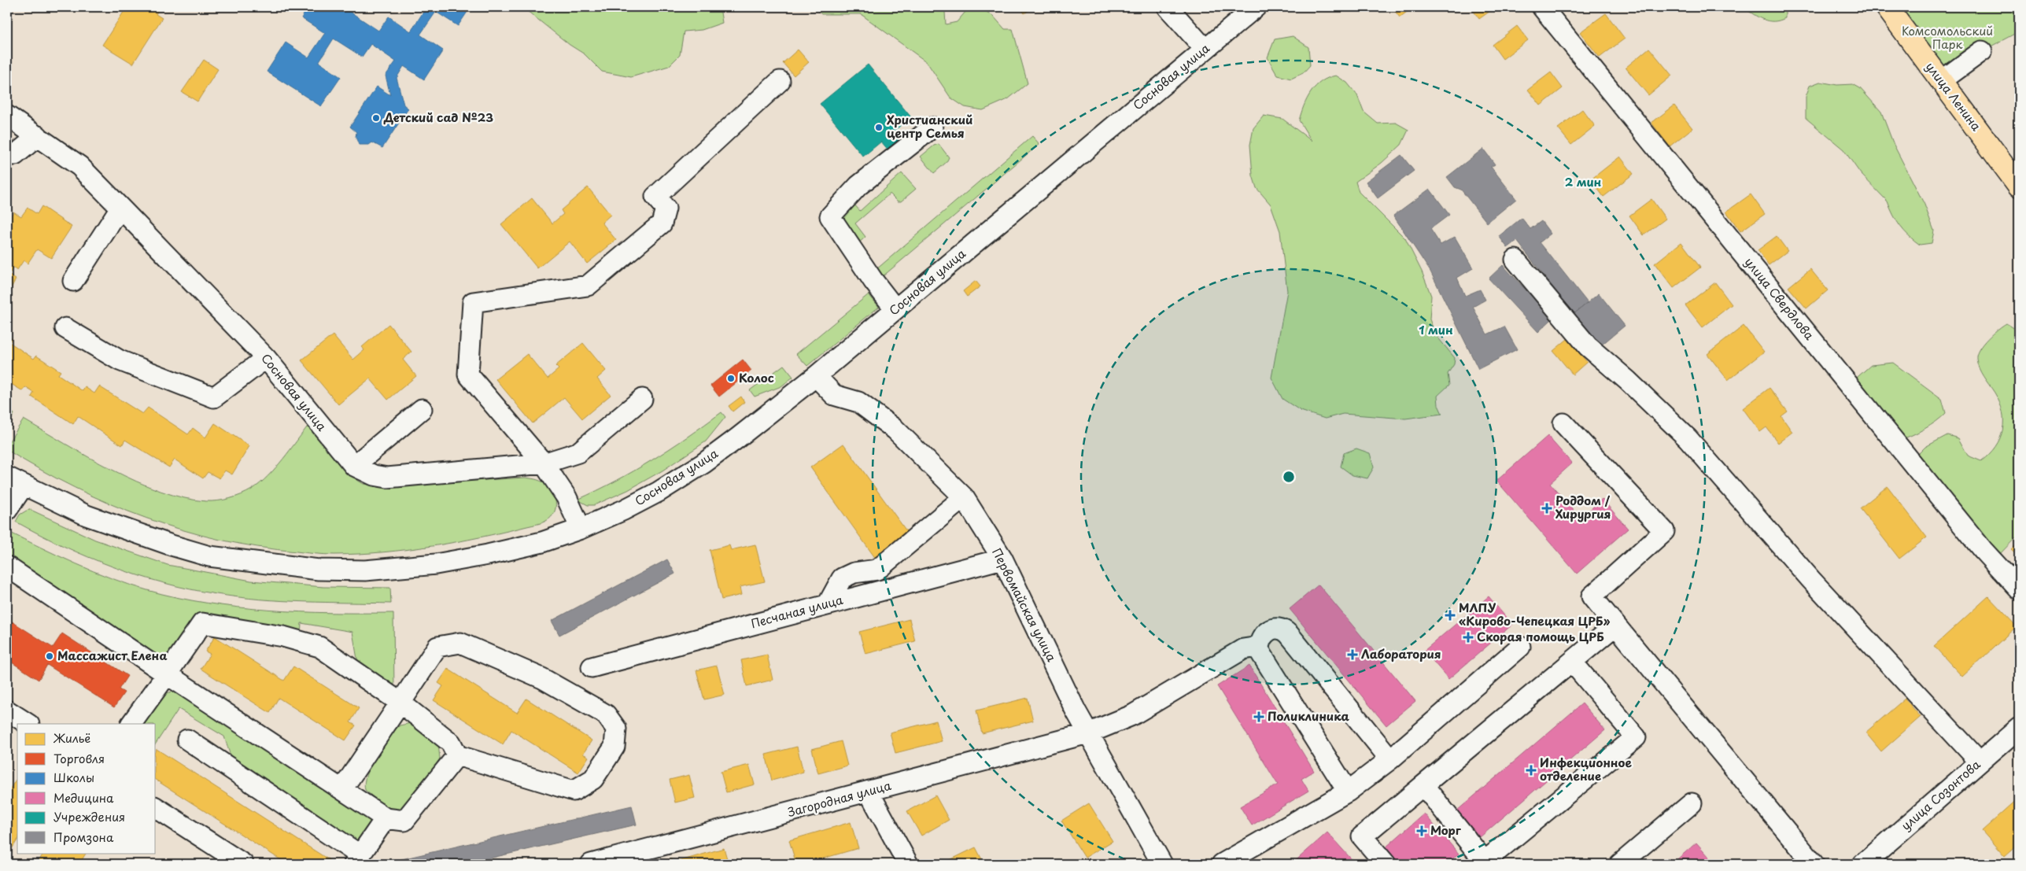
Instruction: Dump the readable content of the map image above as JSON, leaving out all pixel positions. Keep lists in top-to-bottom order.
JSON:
{
  "streets": {
    "main road": ["улица Ленина"],
    "street": [
      "Сосновая улица",
      "улица Свердлова",
      "Первомайская улица",
      "Песчаная улица",
      "улица Созонтова",
      "Загородная улица"
    ]
  },
  "crossings": [
    ["Сосновая улица", "Первомайская улица"],
    ["Первомайская улица", "Песчаная улица"],
    ["Первомайская улица", "Загородная улица"]
  ],
  "parks": ["Комсомольский Парк"],
  "places": {
    "other": [
      "Детский сад №23",
      "Христианский центр Семья",
      "Колос",
      "Массажист Елена"
    ],
    "health": [
      "Роддом / Хирургия",
      "МЛПУ «Кирово-Чепецкая ЦРБ»",
      "Скорая помощь ЦРБ",
      "Лаборатория",
      "Поликлиника",
      "Инфекционное отделение",
      "Морг"
    ]
  },
  "legend": [
    "Жильё",
    "Торговля",
    "Школы",
    "Медицина",
    "Учреждения",
    "Промзона"
  ],
  "rings": ["2 мин", "1 мин"]
}
